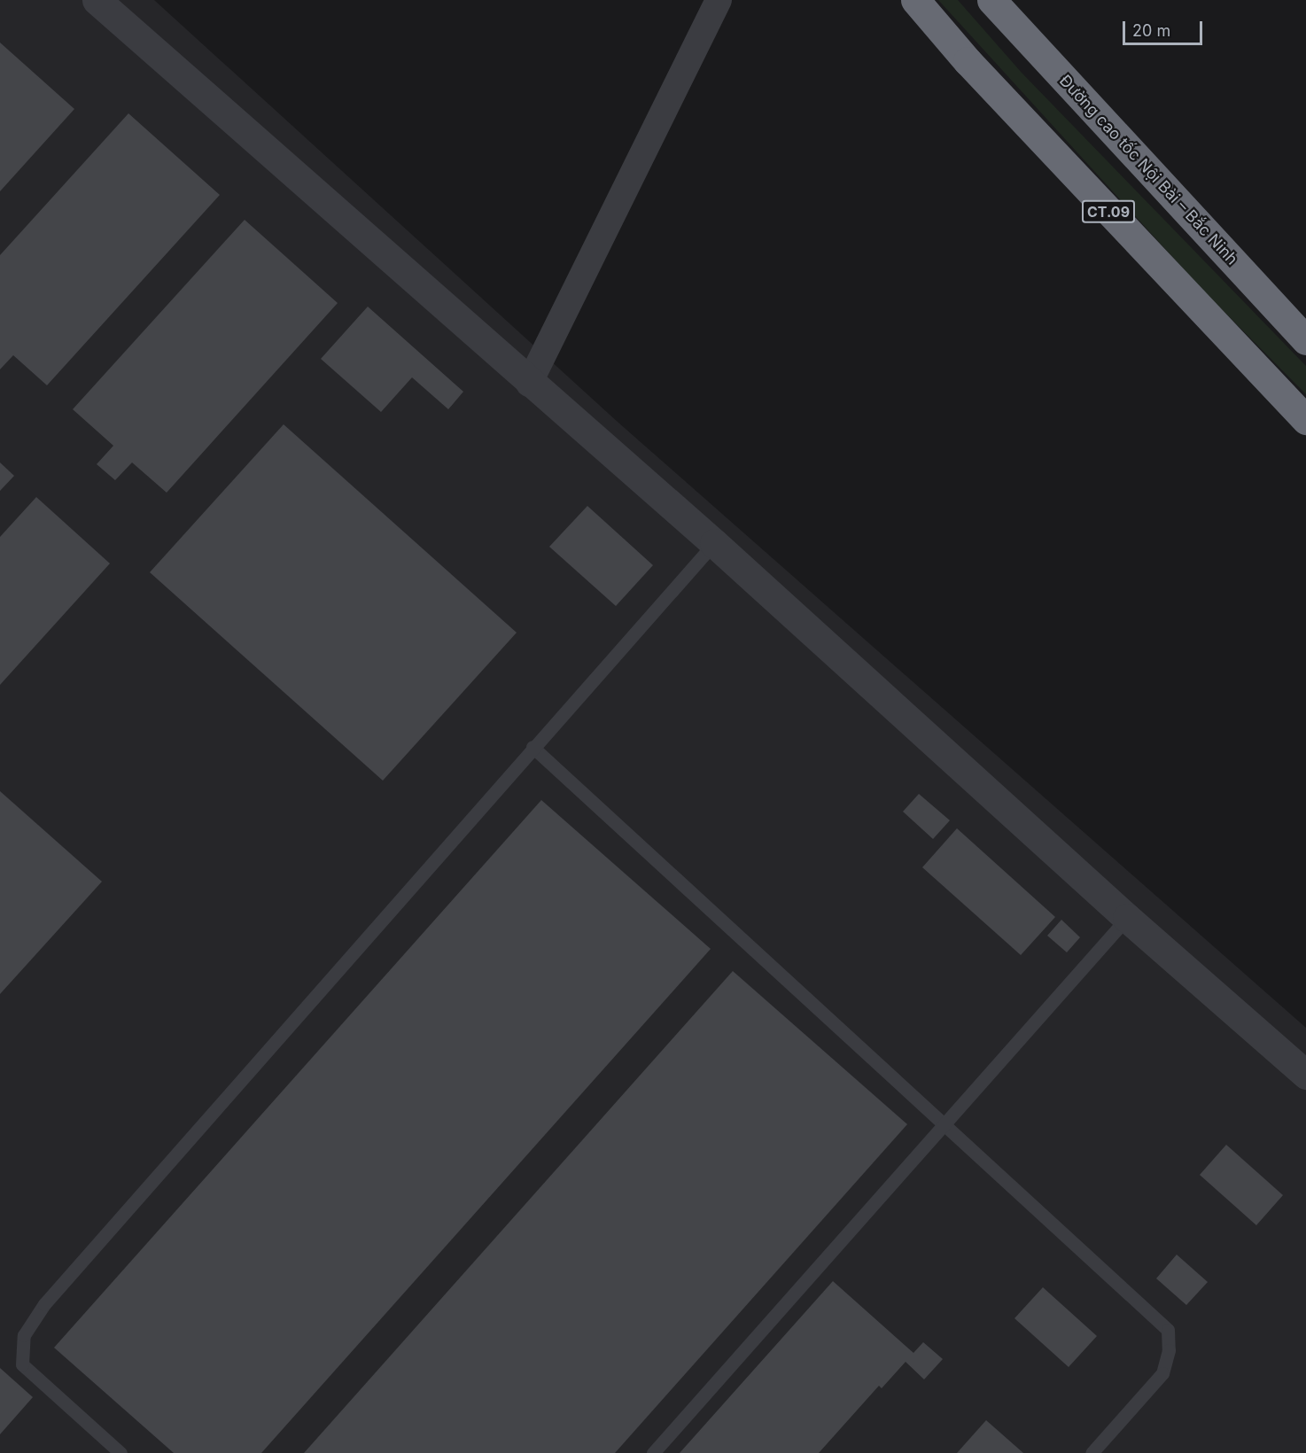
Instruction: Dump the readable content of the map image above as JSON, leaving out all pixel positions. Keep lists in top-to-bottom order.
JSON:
{
  "streets": {
    "highway": ["Đường cao tốc Nội Bài – Bắc Ninh", "CT.09"]
  },
  "scale_bar": "20 m"
}
